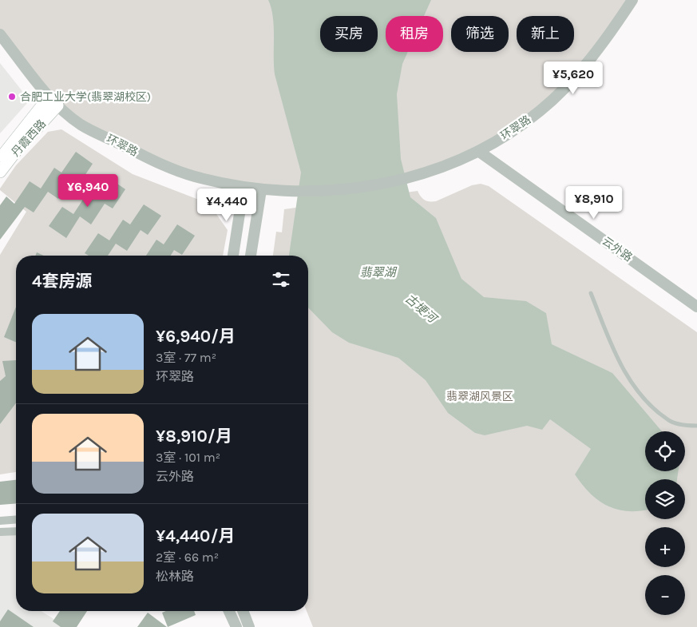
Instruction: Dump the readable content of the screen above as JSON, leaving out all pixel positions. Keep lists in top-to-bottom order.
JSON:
{
  "streets": {
    "main road": ["丹霞西路"],
    "street": ["环翠路", "云外路"]
  },
  "crossings": [
    ["环翠路", "丹霞西路"],
    ["环翠路", "云外路"]
  ],
  "water": ["翡翠湖", "古埂河"],
  "parks": ["翡翠湖风景区"],
  "places": ["合肥工业大学(翡翠湖校区)"],
  "page": {
    "chip": [
      "买房",
      "租房",
      "筛选",
      "新上"
    ],
    "price": [
      "¥5,620",
      "¥6,940",
      "¥8,910",
      "¥4,440"
    ],
    "heading": "4套房源",
    "list": [
      {
        "name": "¥6,940/月",
        "note": "3室 · 77 m² · 环翠路"
      },
      {
        "name": "¥8,910/月",
        "note": "3室 · 101 m² · 云外路"
      },
      {
        "name": "¥4,440/月",
        "note": "2室 · 66 m² · 松林路"
      }
    ],
    "map_buttons": ["+", "−"]
  }
}
